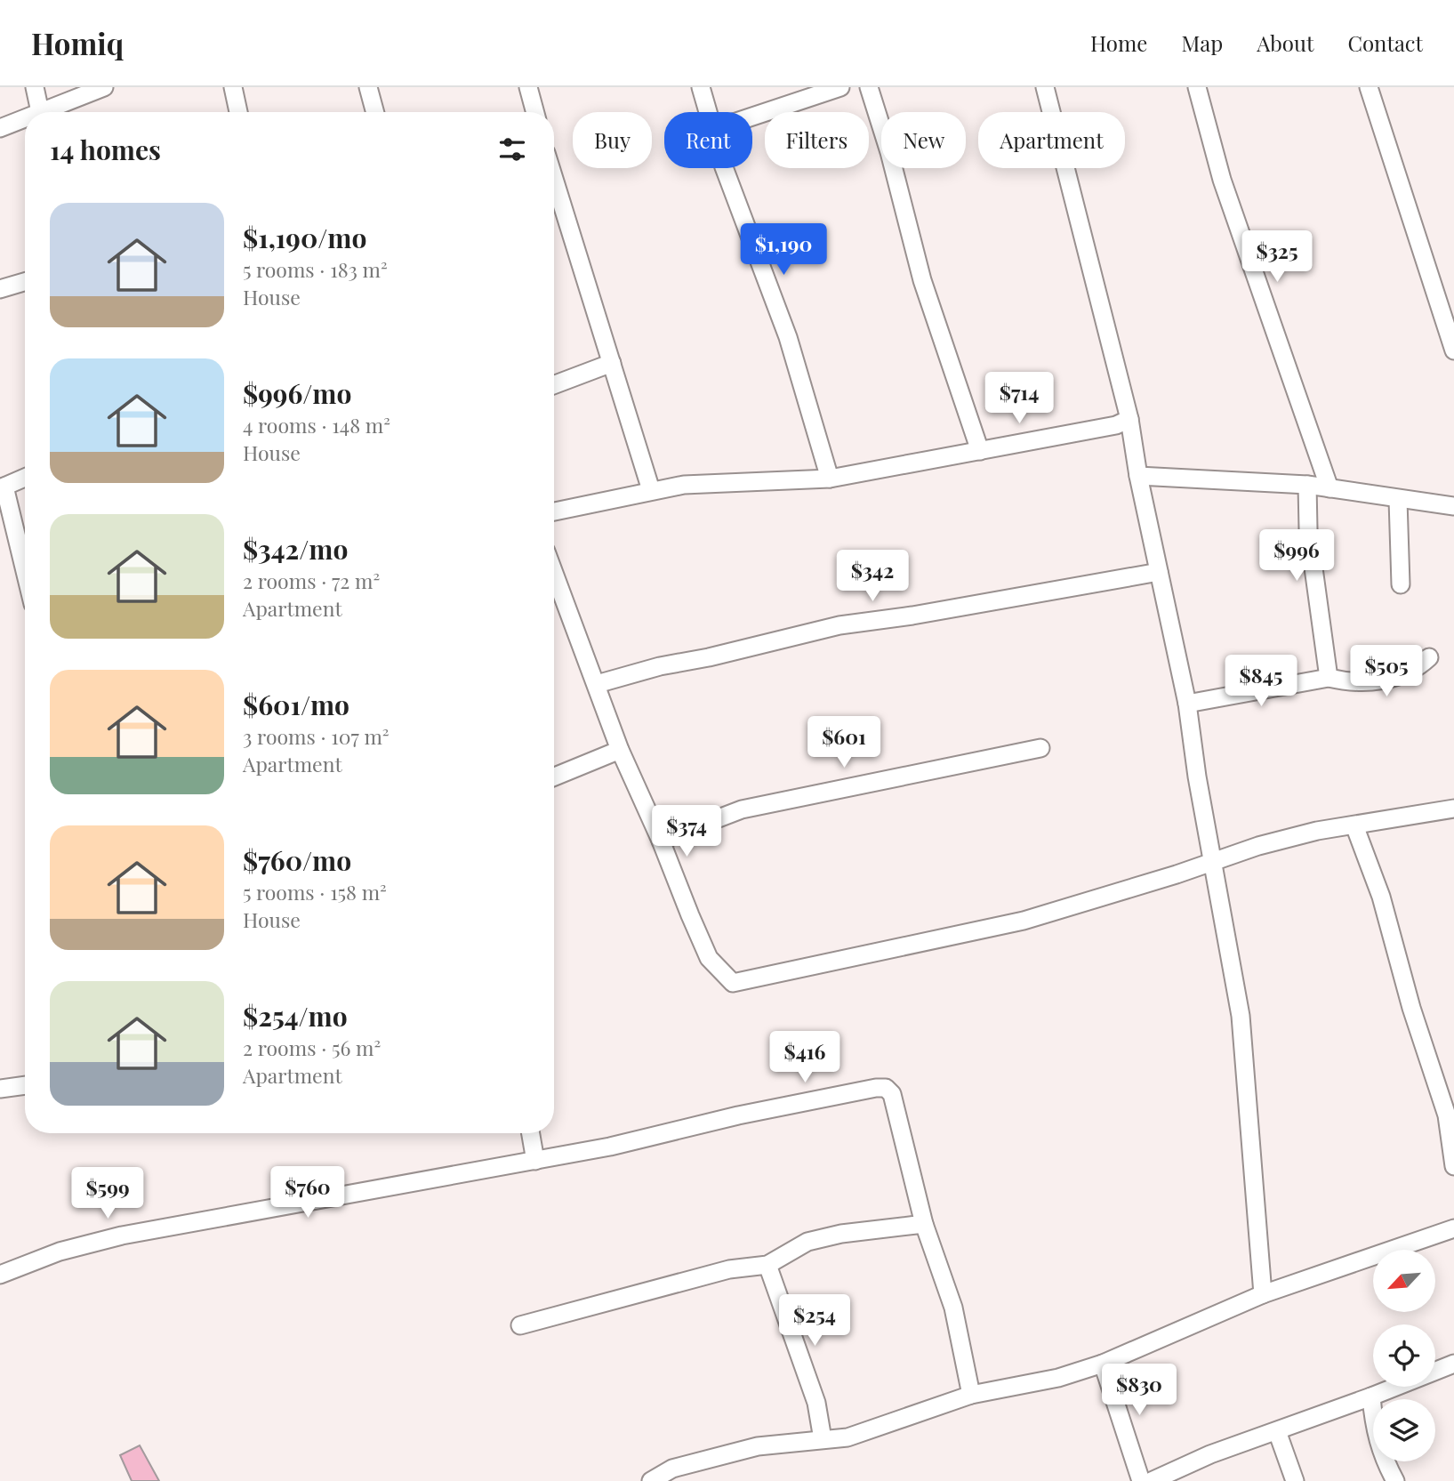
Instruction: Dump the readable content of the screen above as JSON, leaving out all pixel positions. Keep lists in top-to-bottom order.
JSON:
{
  "north": "bottom left",
  "page": {
    "header": "Homiq",
    "nav": [
      "Home",
      "Map",
      "About",
      "Contact"
    ],
    "chip": [
      "Buy",
      "Rent",
      "Filters",
      "New",
      "Apartment"
    ],
    "heading": "14 homes",
    "list": [
      {
        "name": "$1,190/mo",
        "note": "5 rooms · 183 m² · House"
      },
      {
        "name": "$996/mo",
        "note": "4 rooms · 148 m² · House"
      },
      {
        "name": "$342/mo",
        "note": "2 rooms · 72 m² · Apartment"
      },
      {
        "name": "$601/mo",
        "note": "3 rooms · 107 m² · Apartment"
      },
      {
        "name": "$760/mo",
        "note": "5 rooms · 158 m² · House"
      },
      {
        "name": "$254/mo",
        "note": "2 rooms · 56 m² · Apartment"
      }
    ],
    "price": [
      "$1,190",
      "$325",
      "$714",
      "$996",
      "$342",
      "$505",
      "$845",
      "$601",
      "$374",
      "$416",
      "$760",
      "$599",
      "$254",
      "$830"
    ]
  }
}
